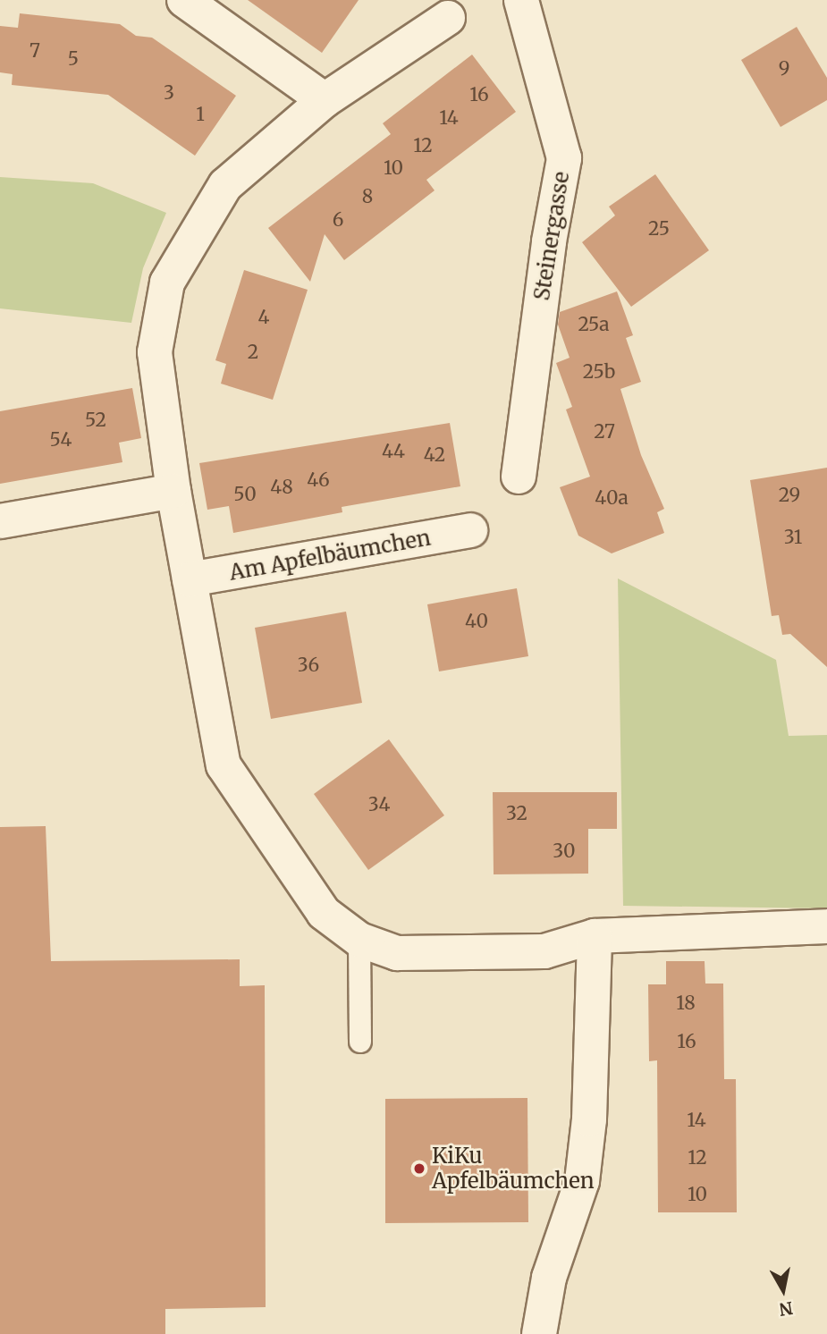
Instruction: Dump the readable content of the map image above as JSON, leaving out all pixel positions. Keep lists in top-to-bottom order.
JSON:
{
  "streets": {
    "street": ["Steinergasse", "Am Apfelbäumchen"]
  },
  "places": ["KiKu Apfelbäumchen"],
  "house_numbers": [
    "7",
    "5",
    "9",
    "3",
    "16",
    "1",
    "14",
    "12",
    "10",
    "8",
    "6",
    "25",
    "4",
    "25a",
    "2",
    "25b",
    "52",
    "27",
    "54",
    "44",
    "42",
    "46",
    "48",
    "50",
    "29",
    "40a",
    "31",
    "40",
    "36",
    "34",
    "32",
    "30",
    "18",
    "16",
    "14",
    "12",
    "10"
  ],
  "north": "bottom"
}
